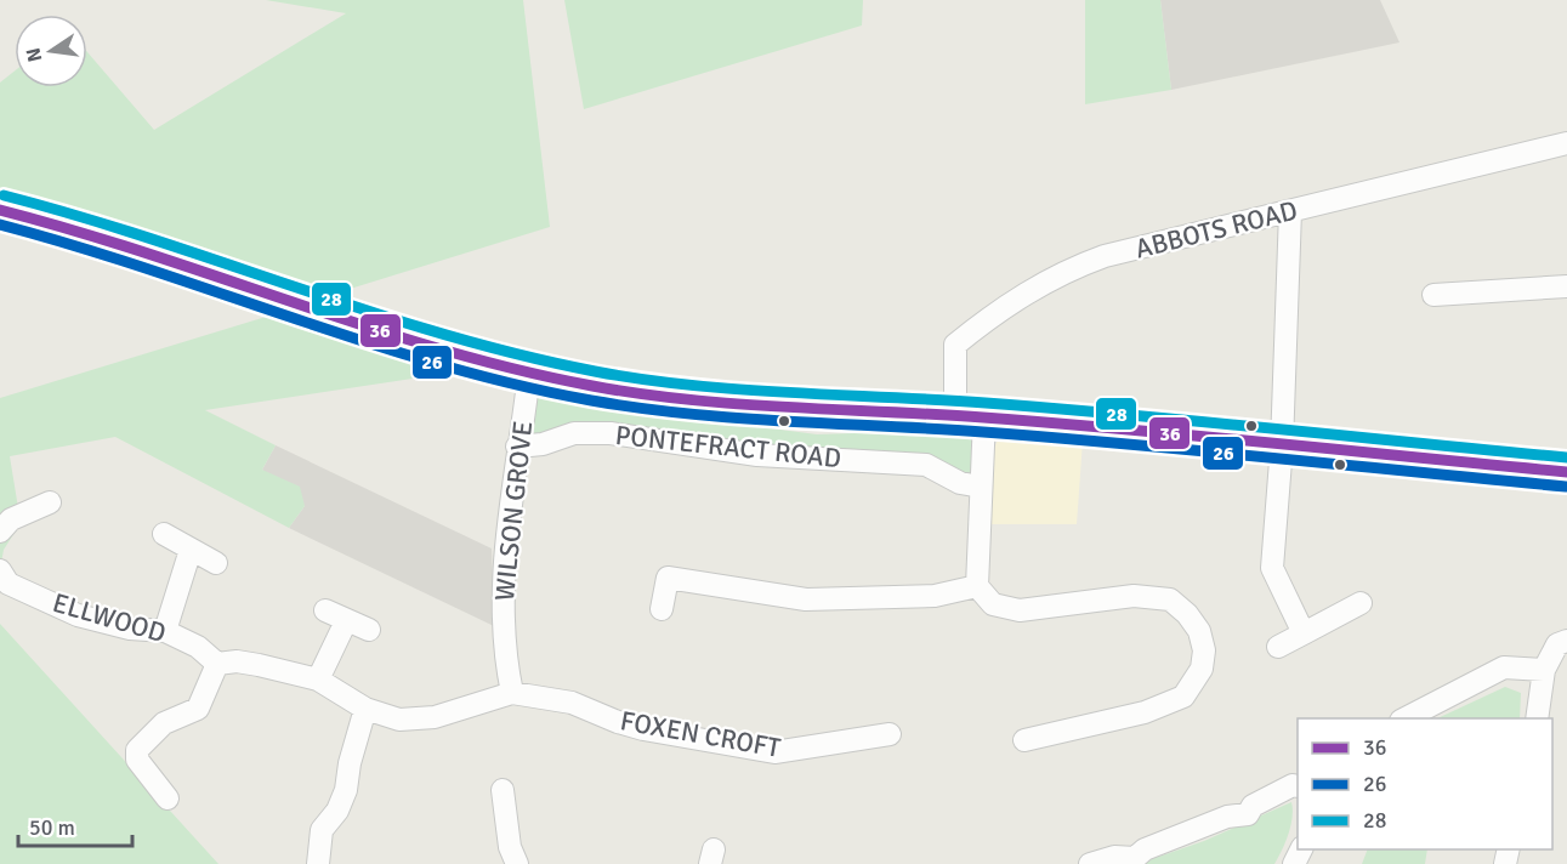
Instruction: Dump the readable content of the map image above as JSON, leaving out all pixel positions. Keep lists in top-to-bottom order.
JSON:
{
  "streets": {
    "highway": ["PONTEFRACT ROAD"],
    "street": [
      "ABBOTS ROAD",
      "WILSON GROVE",
      "ELLWOOD",
      "FOXEN CROFT"
    ]
  },
  "crossings": [
    ["ABBOTS ROAD", "PONTEFRACT ROAD"],
    ["PONTEFRACT ROAD", "WILSON GROVE"],
    ["WILSON GROVE", "FOXEN CROFT"]
  ],
  "lines": ["transit line 28", "transit line 36", "transit line 26"],
  "legend": ["36", "26", "28"],
  "scale_bar": "50 m",
  "north": "left"
}
